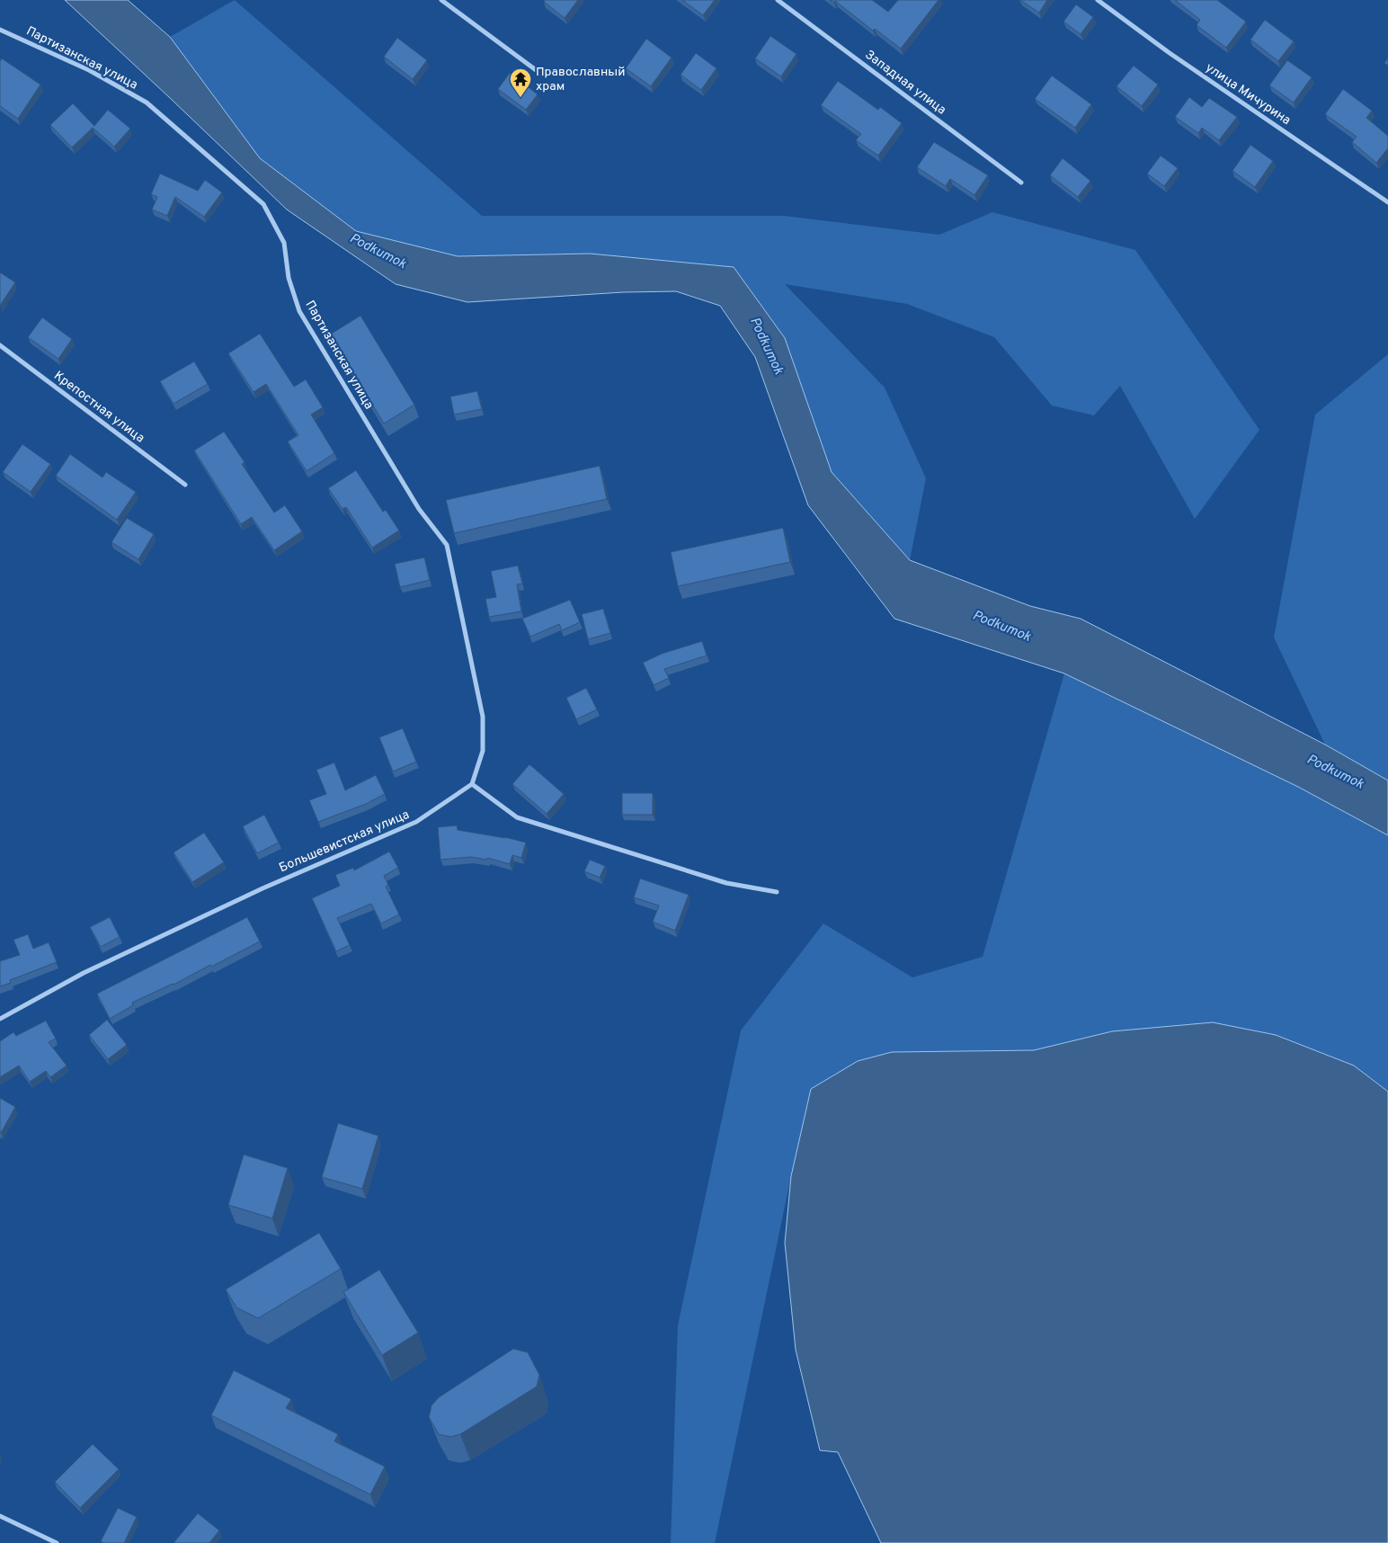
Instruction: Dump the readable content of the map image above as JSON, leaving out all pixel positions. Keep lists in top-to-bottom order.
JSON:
{
  "streets": {
    "street": [
      "Партизанская улица",
      "Западная улица",
      "улица Мичурина",
      "Крепостная улица",
      "Большевистская улица"
    ]
  },
  "crossings": [
    ["Партизанская улица", "Большевистская улица"]
  ],
  "water": ["Podkumok"],
  "places": {
    "temple": ["Православный храм"]
  }
}
